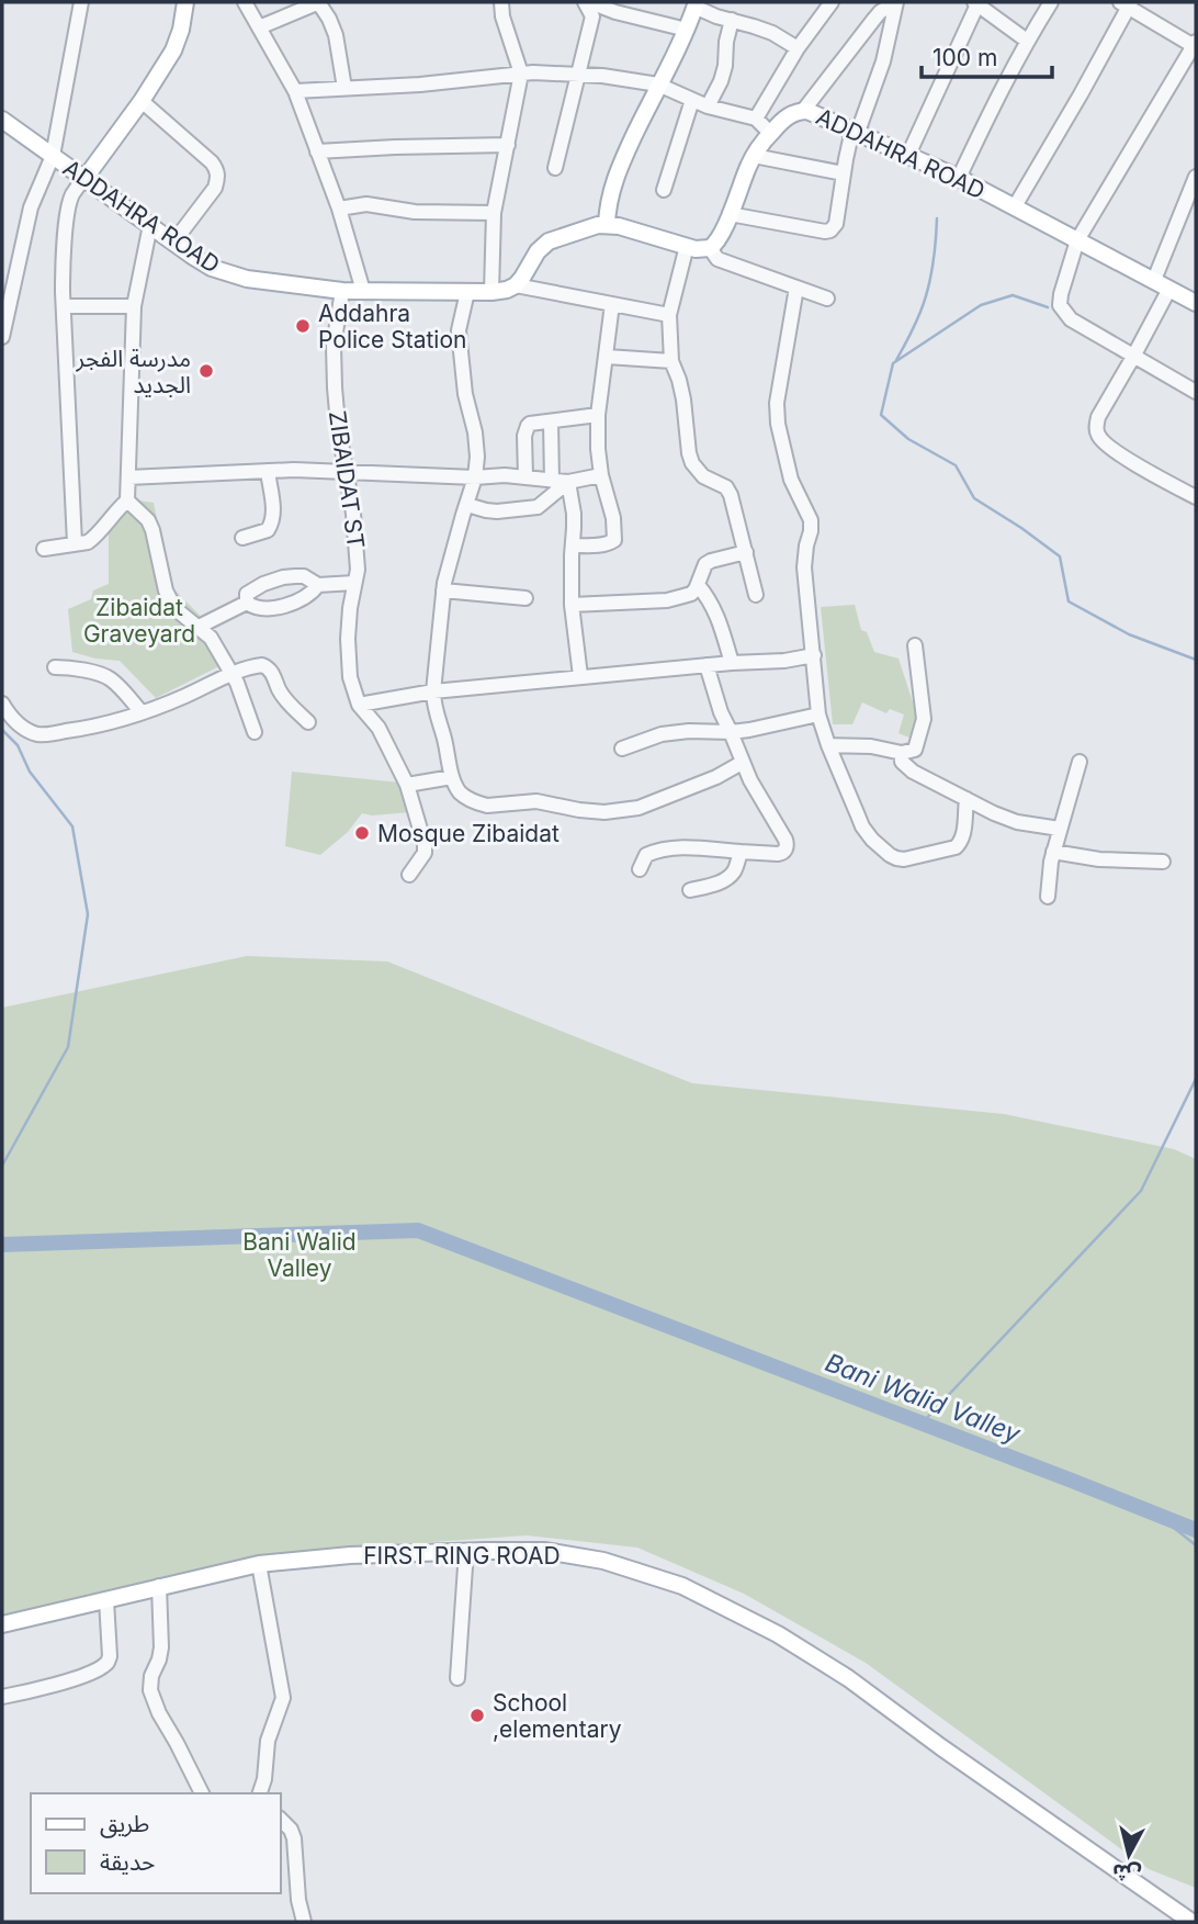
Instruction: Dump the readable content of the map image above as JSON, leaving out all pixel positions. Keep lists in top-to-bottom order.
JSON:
{
  "streets": {
    "main road": ["ADDAHRA ROAD", "FIRST RING ROAD"],
    "street": ["ZIBAIDAT ST"]
  },
  "crossings": [
    ["ADDAHRA ROAD", "ZIBAIDAT ST"]
  ],
  "water": ["Bani Walid Valley"],
  "parks": ["Zibaidat Graveyard", "Bani Walid Valley"],
  "places": [
    "Addahra Police Station",
    "مدرسة الفجر الجديد",
    "Mosque Zibaidat",
    "School ,elementary"
  ],
  "legend": ["طريق", "حديقة"],
  "scale_bar": "100 m",
  "north": "bottom"
}
